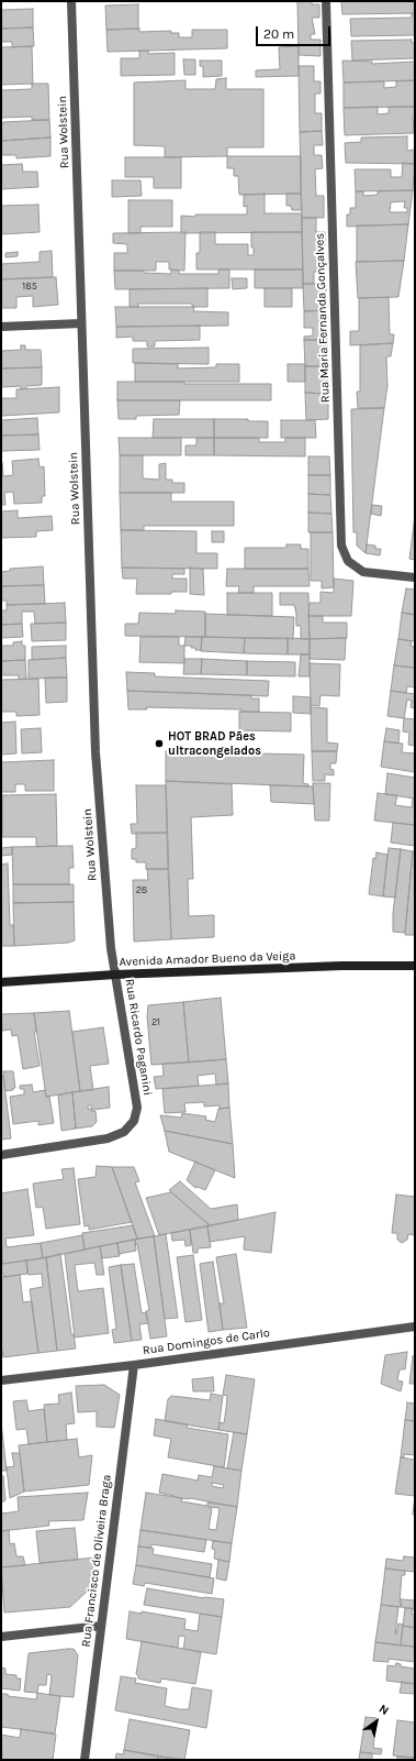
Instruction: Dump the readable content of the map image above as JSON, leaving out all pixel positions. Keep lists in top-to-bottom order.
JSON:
{
  "streets": {
    "main road": ["Avenida Amador Bueno da Veiga"],
    "street": [
      "Rua Wolstein",
      "Rua Maria Fernanda Gonçalves",
      "Rua Ricardo Paganini",
      "Rua Domingos de Carlo",
      "Rua Francisco de Oliveira Braga"
    ]
  },
  "crossings": [
    ["Rua Wolstein", "Avenida Amador Bueno da Veiga"],
    ["Rua Wolstein", "Rua Ricardo Paganini"],
    ["Avenida Amador Bueno da Veiga", "Rua Ricardo Paganini"],
    ["Rua Domingos de Carlo", "Rua Francisco de Oliveira Braga"]
  ],
  "places": ["HOT BRAD Pães ultracongelados"],
  "house_numbers": ["185", "28", "21"],
  "scale_bar": "20 m",
  "north": "top right"
}
